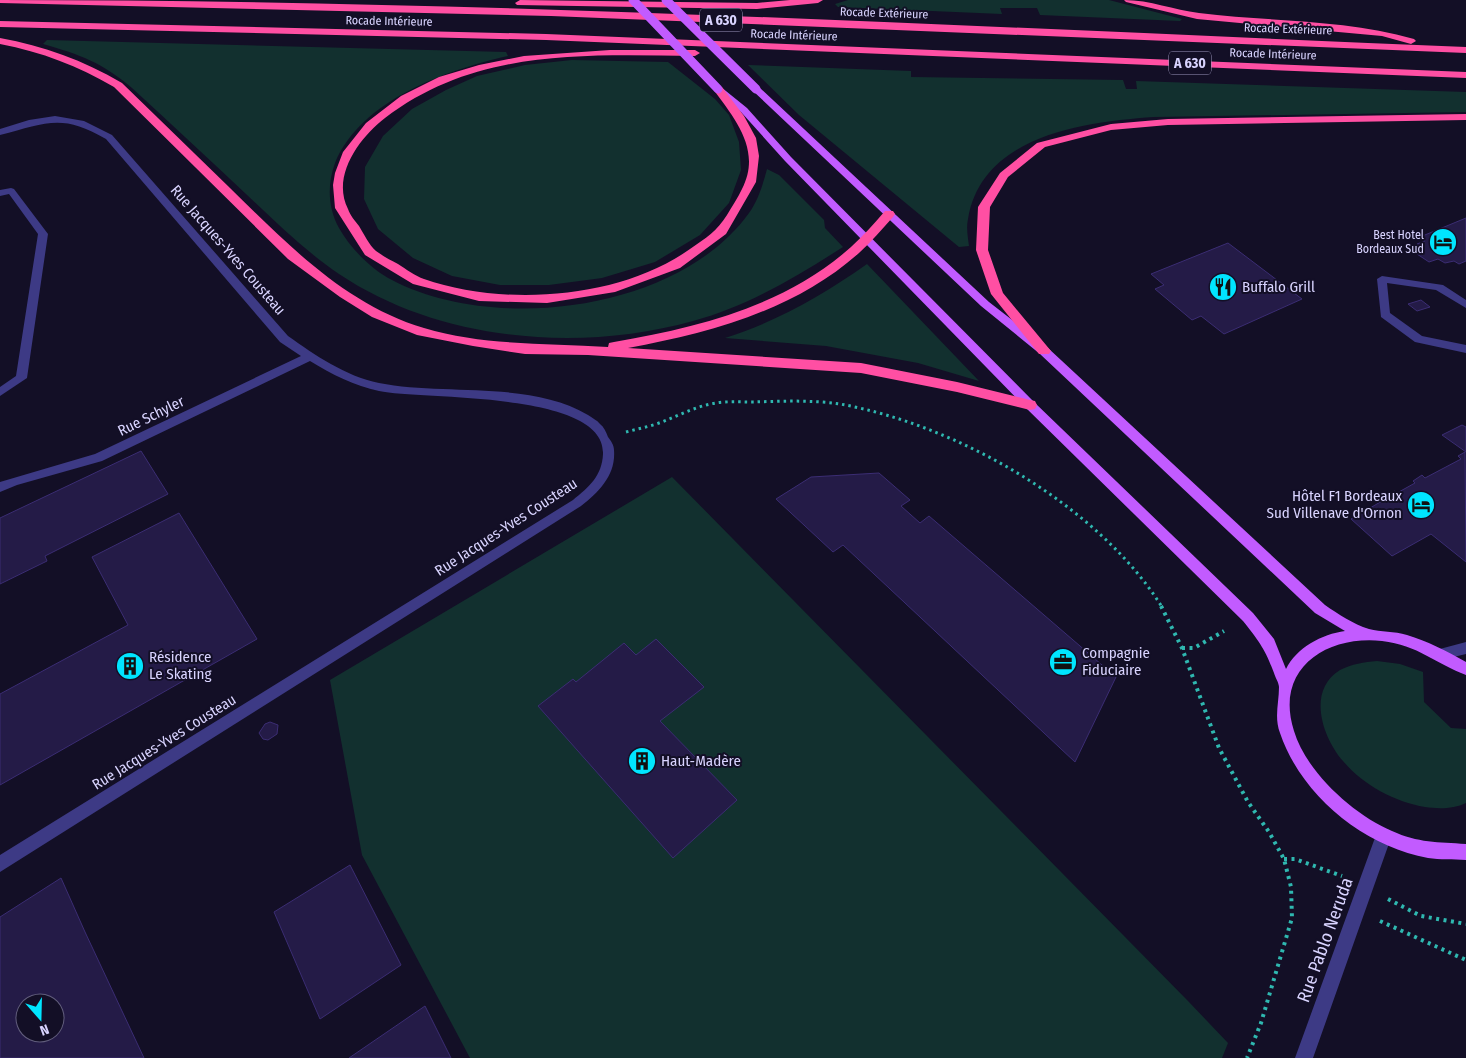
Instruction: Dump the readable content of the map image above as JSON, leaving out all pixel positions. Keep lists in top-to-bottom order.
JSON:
{
  "streets": {
    "highway": ["Rocade Extérieure", "A 630", "Rocade Intérieure"],
    "street": ["Rue Jacques-Yves Cousteau", "Rue Schyler", "Rue Pablo Neruda"]
  },
  "crossings": [
    ["Rue Jacques-Yves Cousteau", "Rue Schyler"]
  ],
  "places": {
    "hotel": ["Best Hotel Bordeaux Sud", "Hôtel F1 Bordeaux Sud Villenave d'Ornon"],
    "restaurant": ["Buffalo Grill"],
    "office": ["Compagnie Fiduciaire"],
    "building": ["Résidence Le Skating", "Haut-Madère"]
  },
  "north": "bottom"
}
